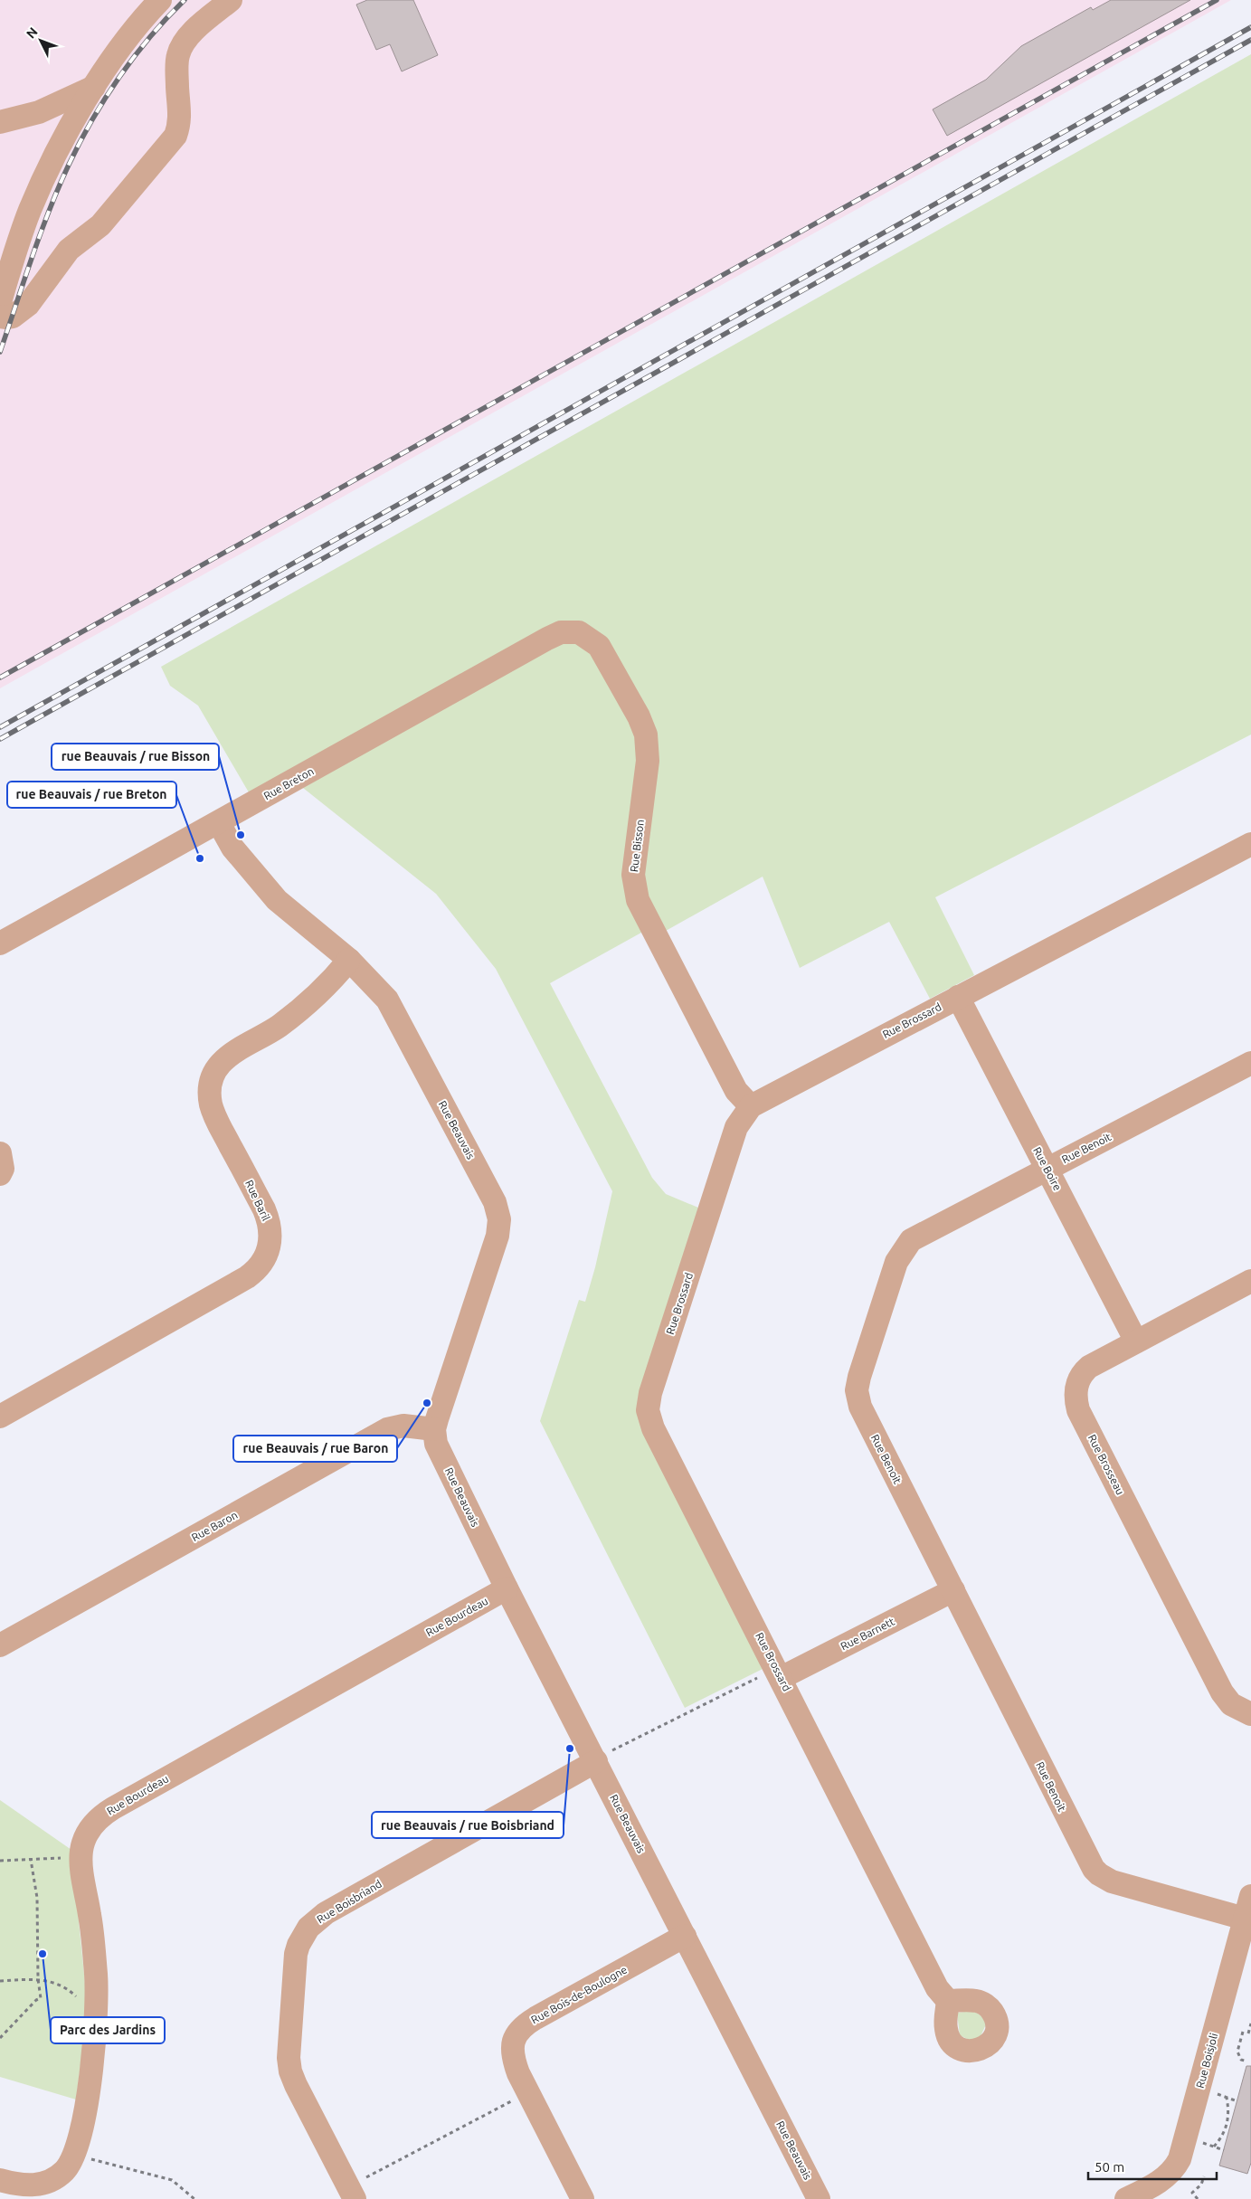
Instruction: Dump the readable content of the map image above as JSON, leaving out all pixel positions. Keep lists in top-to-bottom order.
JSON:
{
  "streets": {
    "street": [
      "Rue Breton",
      "Rue Bisson",
      "Rue Brossard",
      "Rue Beauvais",
      "Rue Benoit",
      "Rue Boire",
      "Rue Baril",
      "Rue Brosseau",
      "Rue Baron",
      "Rue Bourdeau",
      "Rue Barnett",
      "Rue Boisbriand",
      "Rue Bois-de-Boulogne",
      "Rue Boisjoli"
    ]
  },
  "crossings": [
    ["Rue Breton", "Rue Bisson"],
    ["Rue Breton", "Rue Beauvais"],
    ["Rue Bisson", "Rue Brossard"],
    ["Rue Brossard", "Rue Boire"],
    ["Rue Brossard", "Rue Barnett"],
    ["Rue Beauvais", "Rue Baril"],
    ["Rue Beauvais", "Rue Baron"],
    ["Rue Beauvais", "Rue Bourdeau"],
    ["Rue Beauvais", "Rue Boisbriand"],
    ["Rue Beauvais", "Rue Bois-de-Boulogne"],
    ["Rue Benoit", "Rue Boire"],
    ["Rue Benoit", "Rue Barnett"],
    ["Rue Benoit", "Rue Boisjoli"],
    ["Rue Boire", "Rue Brosseau"]
  ],
  "places": [
    "rue Beauvais / rue Bisson",
    "rue Beauvais / rue Breton",
    "rue Beauvais / rue Baron",
    "rue Beauvais / rue Boisbriand",
    "Parc des Jardins"
  ],
  "scale_bar": "50 m",
  "north": "top left"
}
